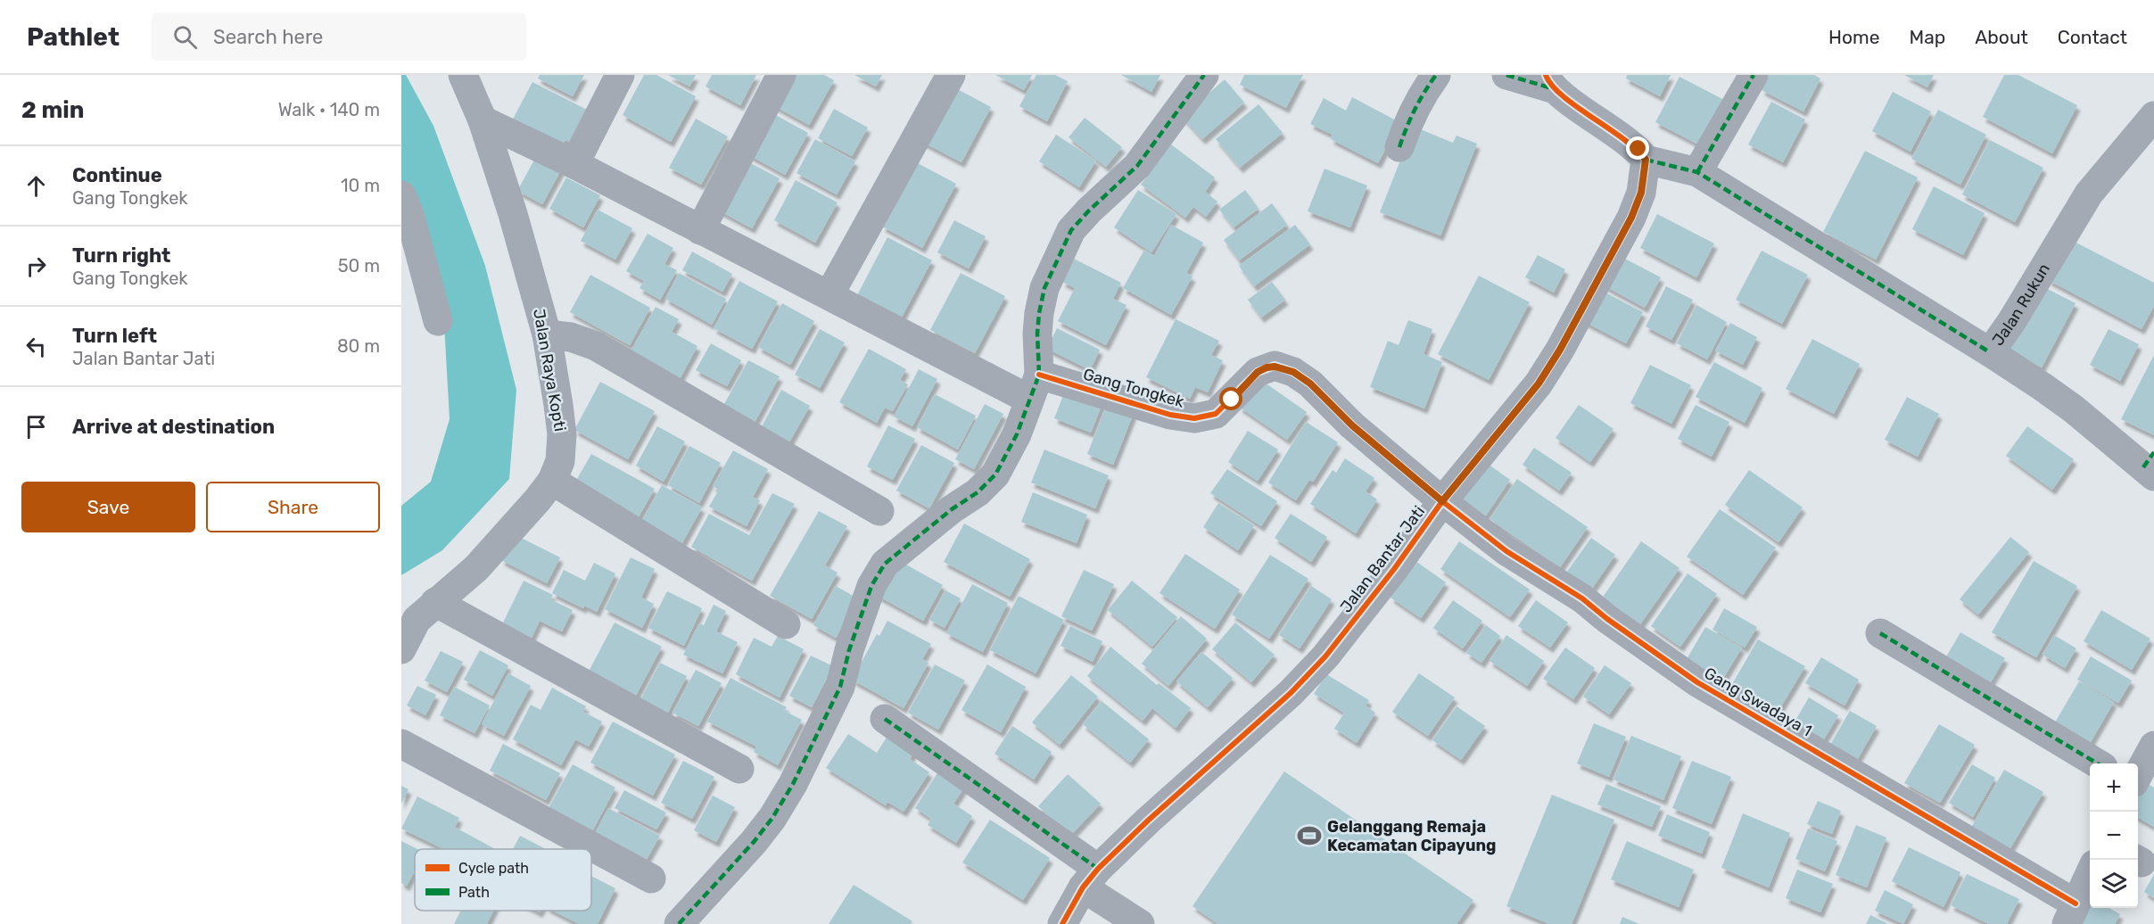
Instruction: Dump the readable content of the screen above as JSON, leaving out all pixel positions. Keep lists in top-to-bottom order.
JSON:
{
  "streets": {
    "street": [
      "Jalan Rukun",
      "Jalan Raya Kopti",
      "Gang Tongkek",
      "Jalan Bantar Jati",
      "Gang Swadaya 1"
    ]
  },
  "crossings": [
    ["Gang Tongkek", "Jalan Bantar Jati"],
    ["Gang Tongkek", "Gang Swadaya 1"],
    ["Jalan Bantar Jati", "Gang Swadaya 1"]
  ],
  "places": {
    "sports": ["Gelanggang Remaja Kecamatan Cipayung"]
  },
  "legend": ["Cycle path", "Path"],
  "page": {
    "header": "Pathlet",
    "search": "Search here",
    "nav": [
      "Home",
      "Map",
      "About",
      "Contact"
    ],
    "heading": ["2 min", "Walk · 140 m"],
    "list": [
      ["Continue", "Gang Tongkek", "10 m"],
      ["Turn right", "Gang Tongkek", "50 m"],
      ["Turn left", "Jalan Bantar Jati", "80 m"],
      "Arrive at destination"
    ],
    "buttons": ["Save", "Share"],
    "map_buttons": ["+", "−"]
  }
}
